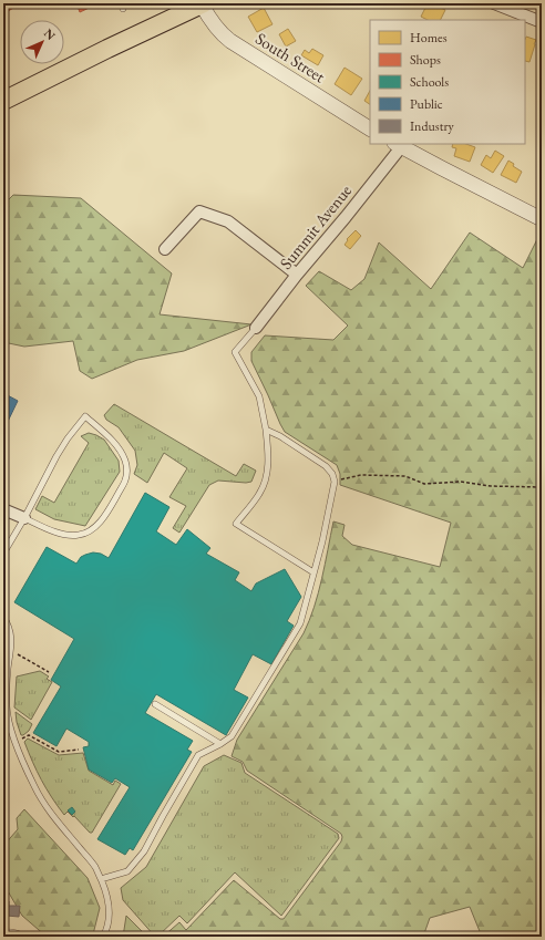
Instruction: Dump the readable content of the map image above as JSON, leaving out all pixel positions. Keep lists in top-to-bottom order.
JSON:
{
  "streets": {
    "street": ["South Street", "Summit Avenue"]
  },
  "legend": [
    "Homes",
    "Shops",
    "Schools",
    "Public",
    "Industry"
  ],
  "north": "top right"
}
